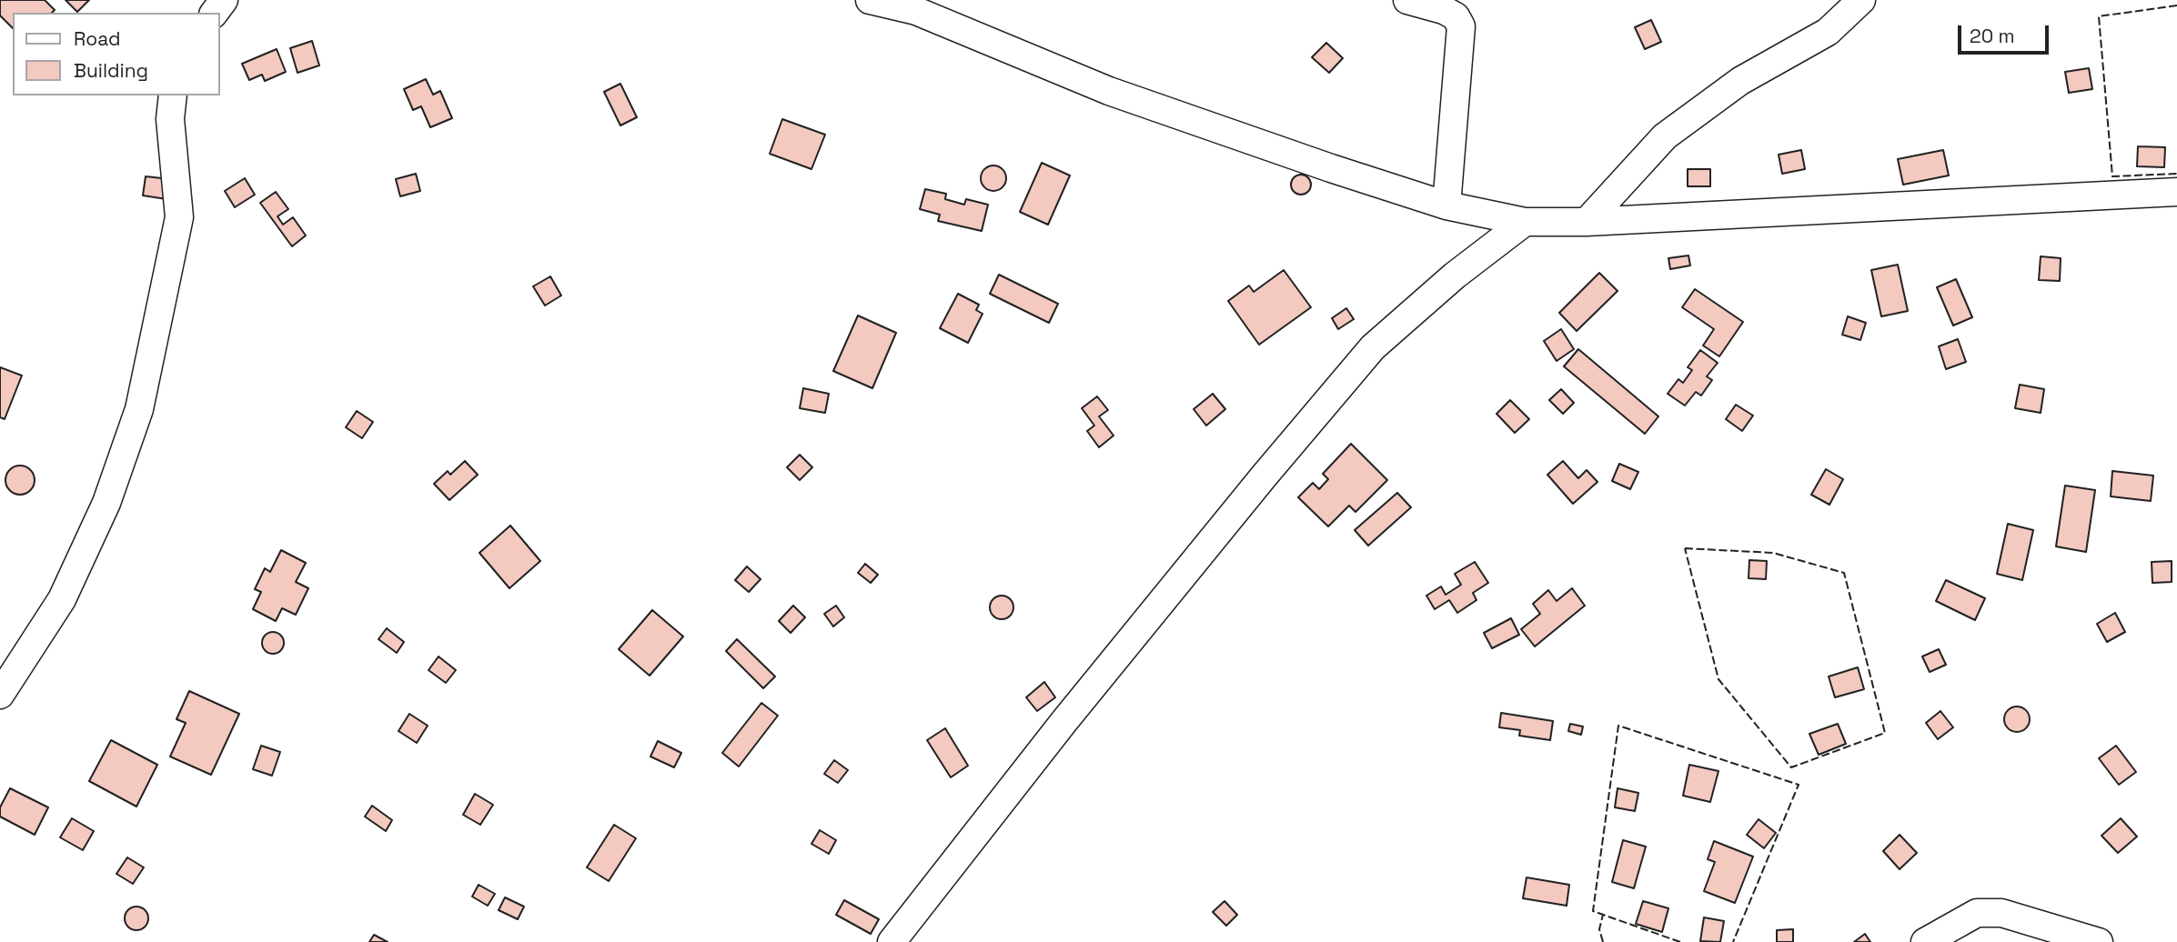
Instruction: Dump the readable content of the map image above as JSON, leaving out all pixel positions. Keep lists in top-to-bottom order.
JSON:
{
  "legend": ["Road", "Building"],
  "scale_bar": "20 m"
}
